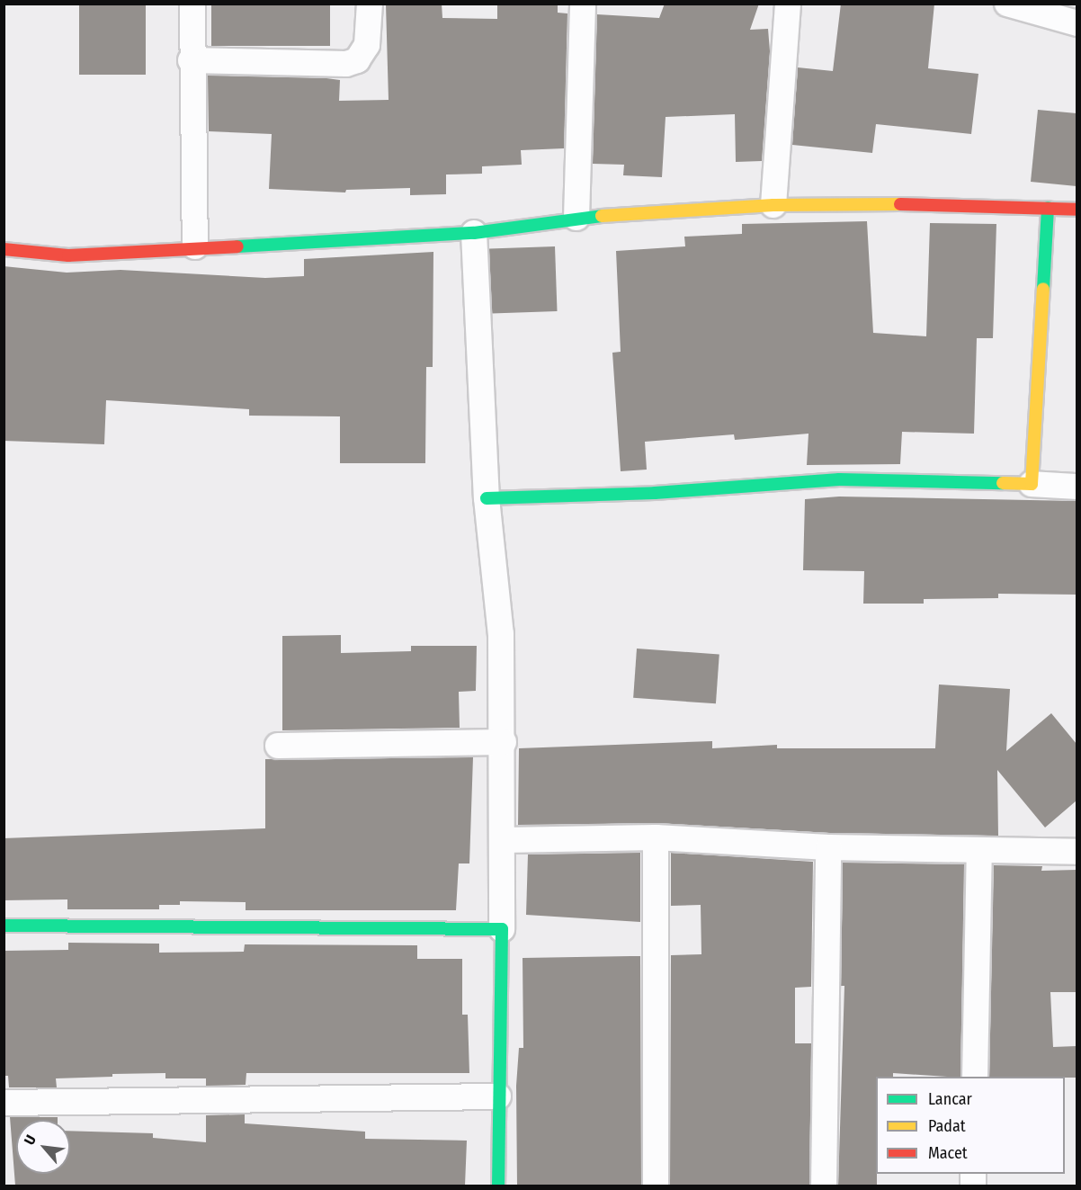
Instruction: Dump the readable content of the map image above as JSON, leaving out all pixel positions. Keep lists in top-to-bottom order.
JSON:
{
  "legend": ["Lancar", "Padat", "Macet"],
  "north": "top left"
}
